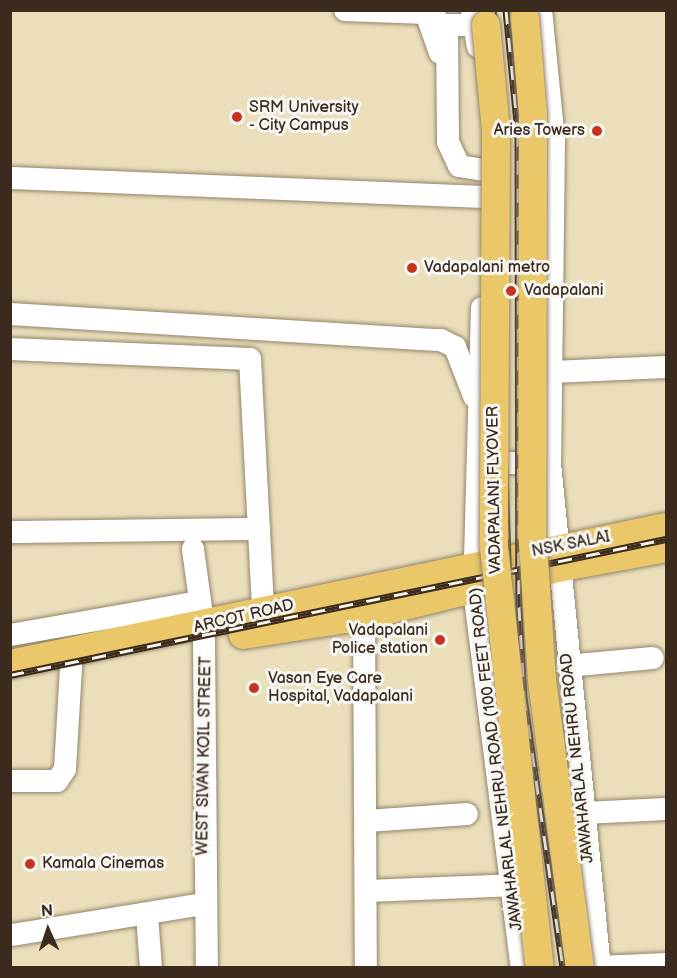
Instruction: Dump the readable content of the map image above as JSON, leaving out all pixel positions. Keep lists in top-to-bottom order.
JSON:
{
  "streets": {
    "main road": [
      "VADAPALANI FLYOVER",
      "NSK SALAI",
      "ARCOT ROAD",
      "WEST SIVAN KOIL STREET"
    ],
    "street": ["JAWAHARLAL NEHRU ROAD", "JAWAHARLAL NEHRU ROAD (100 FEET ROAD)"]
  },
  "crossings": [
    ["VADAPALANI FLYOVER", "JAWAHARLAL NEHRU ROAD (100 FEET ROAD)"],
    ["NSK SALAI", "JAWAHARLAL NEHRU ROAD"],
    ["ARCOT ROAD", "WEST SIVAN KOIL STREET"],
    ["ARCOT ROAD", "JAWAHARLAL NEHRU ROAD (100 FEET ROAD)"],
    ["WEST SIVAN KOIL STREET", "JAWAHARLAL NEHRU ROAD (100 FEET ROAD)"]
  ],
  "places": [
    "SRM University - City Campus",
    "Aries Towers",
    "Vadapalani metro",
    "Vadapalani",
    "Vadapalani Police station",
    "Vasan Eye Care Hospital, Vadapalani",
    "Kamala Cinemas"
  ],
  "north": "top"
}
